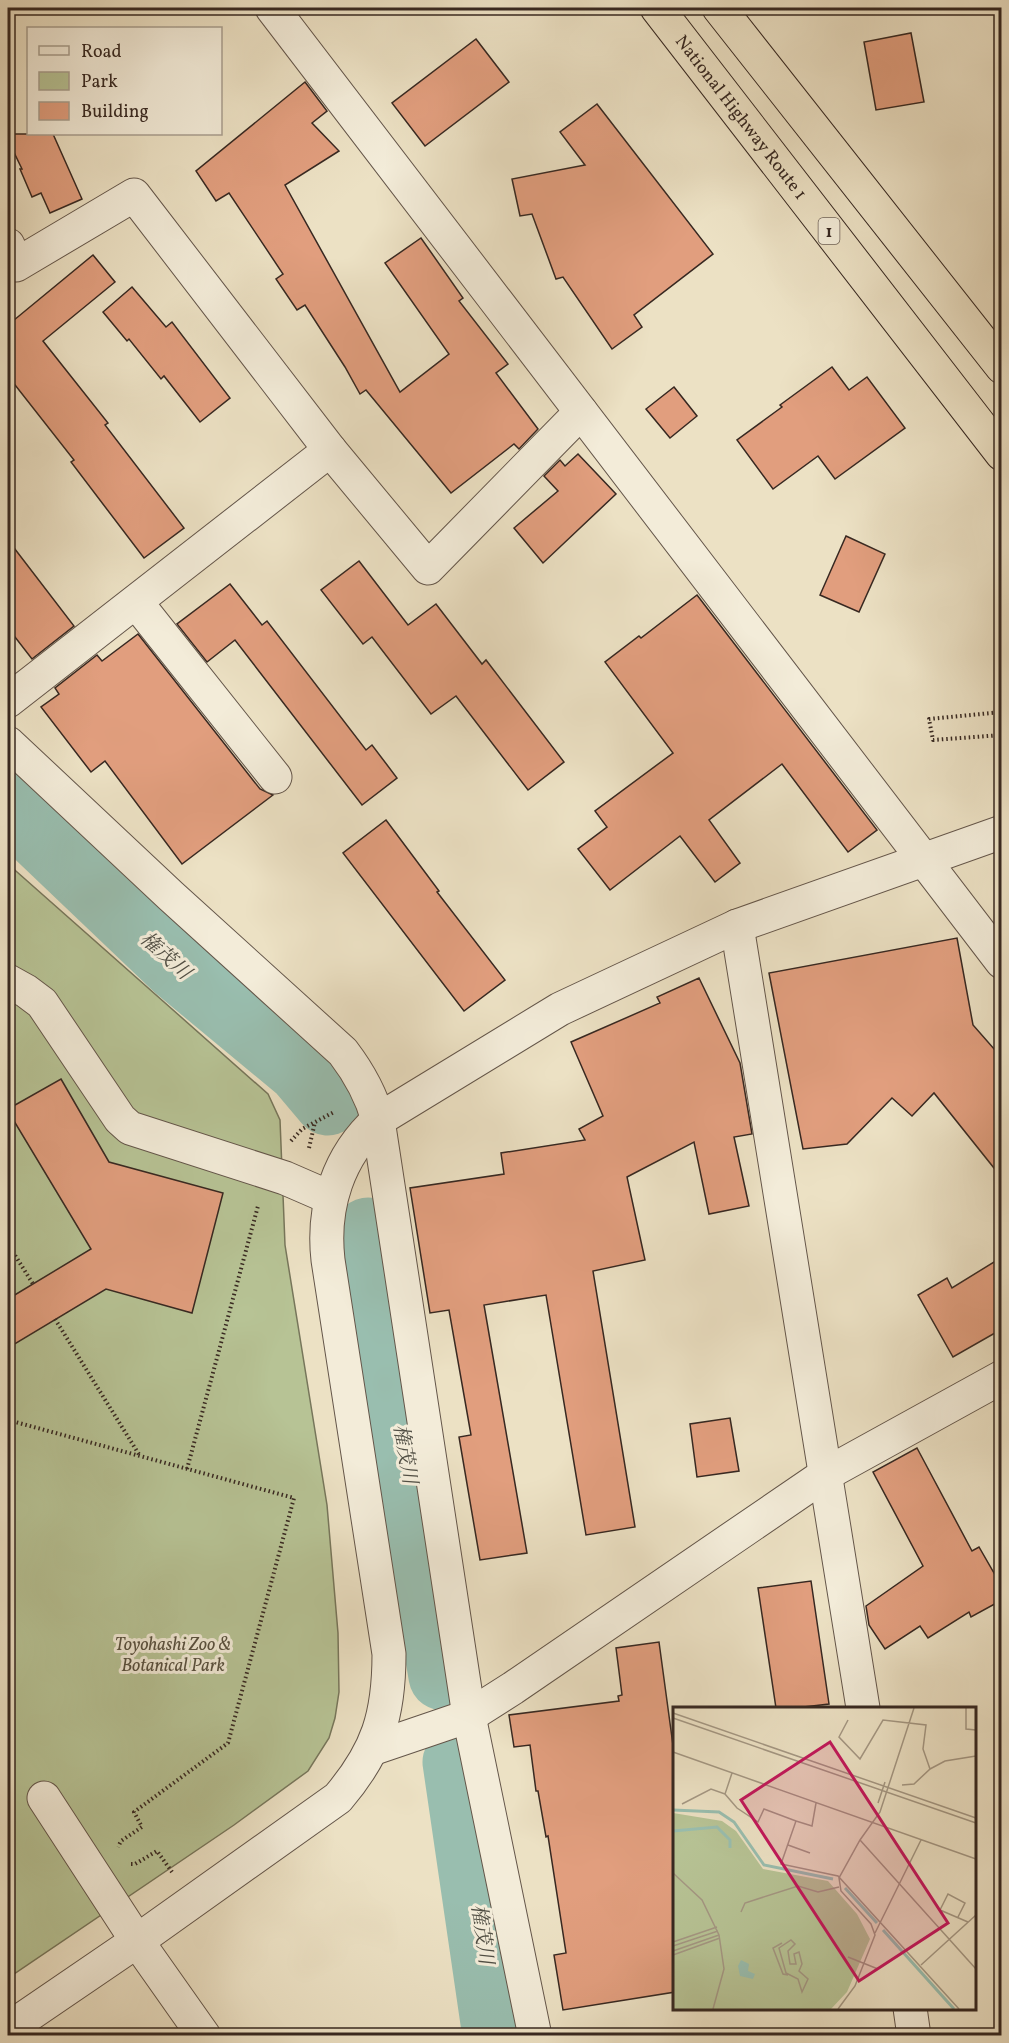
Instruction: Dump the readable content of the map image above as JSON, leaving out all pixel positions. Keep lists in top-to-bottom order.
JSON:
{
  "streets": {
    "highway": ["National Highway Route 1", "1"]
  },
  "water": ["権茂川"],
  "parks": ["Toyohashi Zoo & Botanical Park"],
  "legend": ["Road", "Park", "Building"]
}
